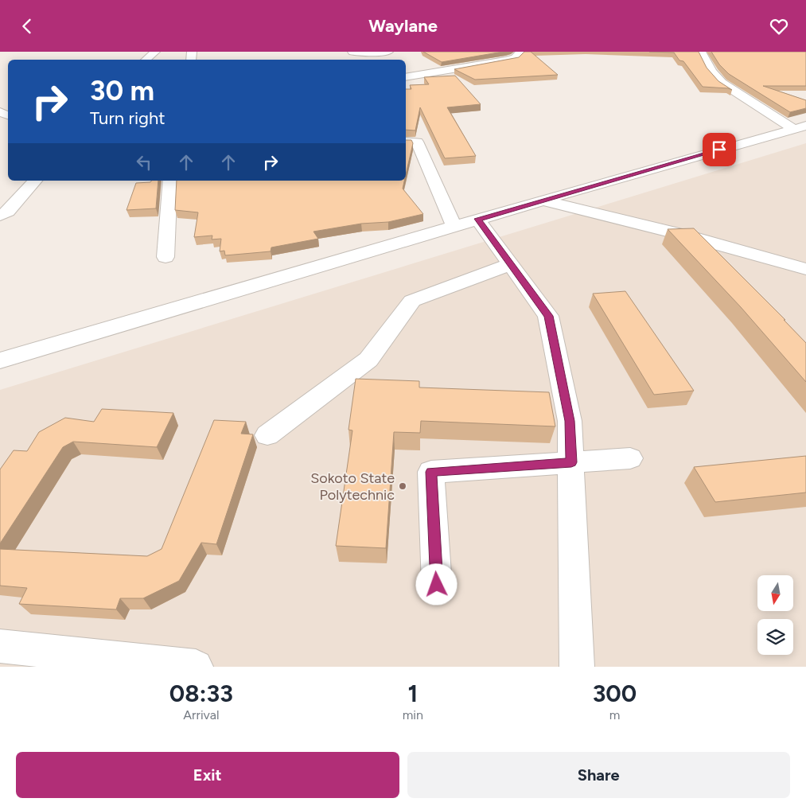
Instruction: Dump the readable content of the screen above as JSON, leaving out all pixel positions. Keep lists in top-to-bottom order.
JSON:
{
  "places": ["Sokoto State Polytechnic"],
  "north": "bottom",
  "page": {
    "header": "Waylane",
    "turn": ["30 m", "Turn right"],
    "eta": [
      "08:33",
      "Arrival",
      "1",
      "min",
      "300",
      "m"
    ],
    "buttons": ["Exit", "Share"]
  }
}
